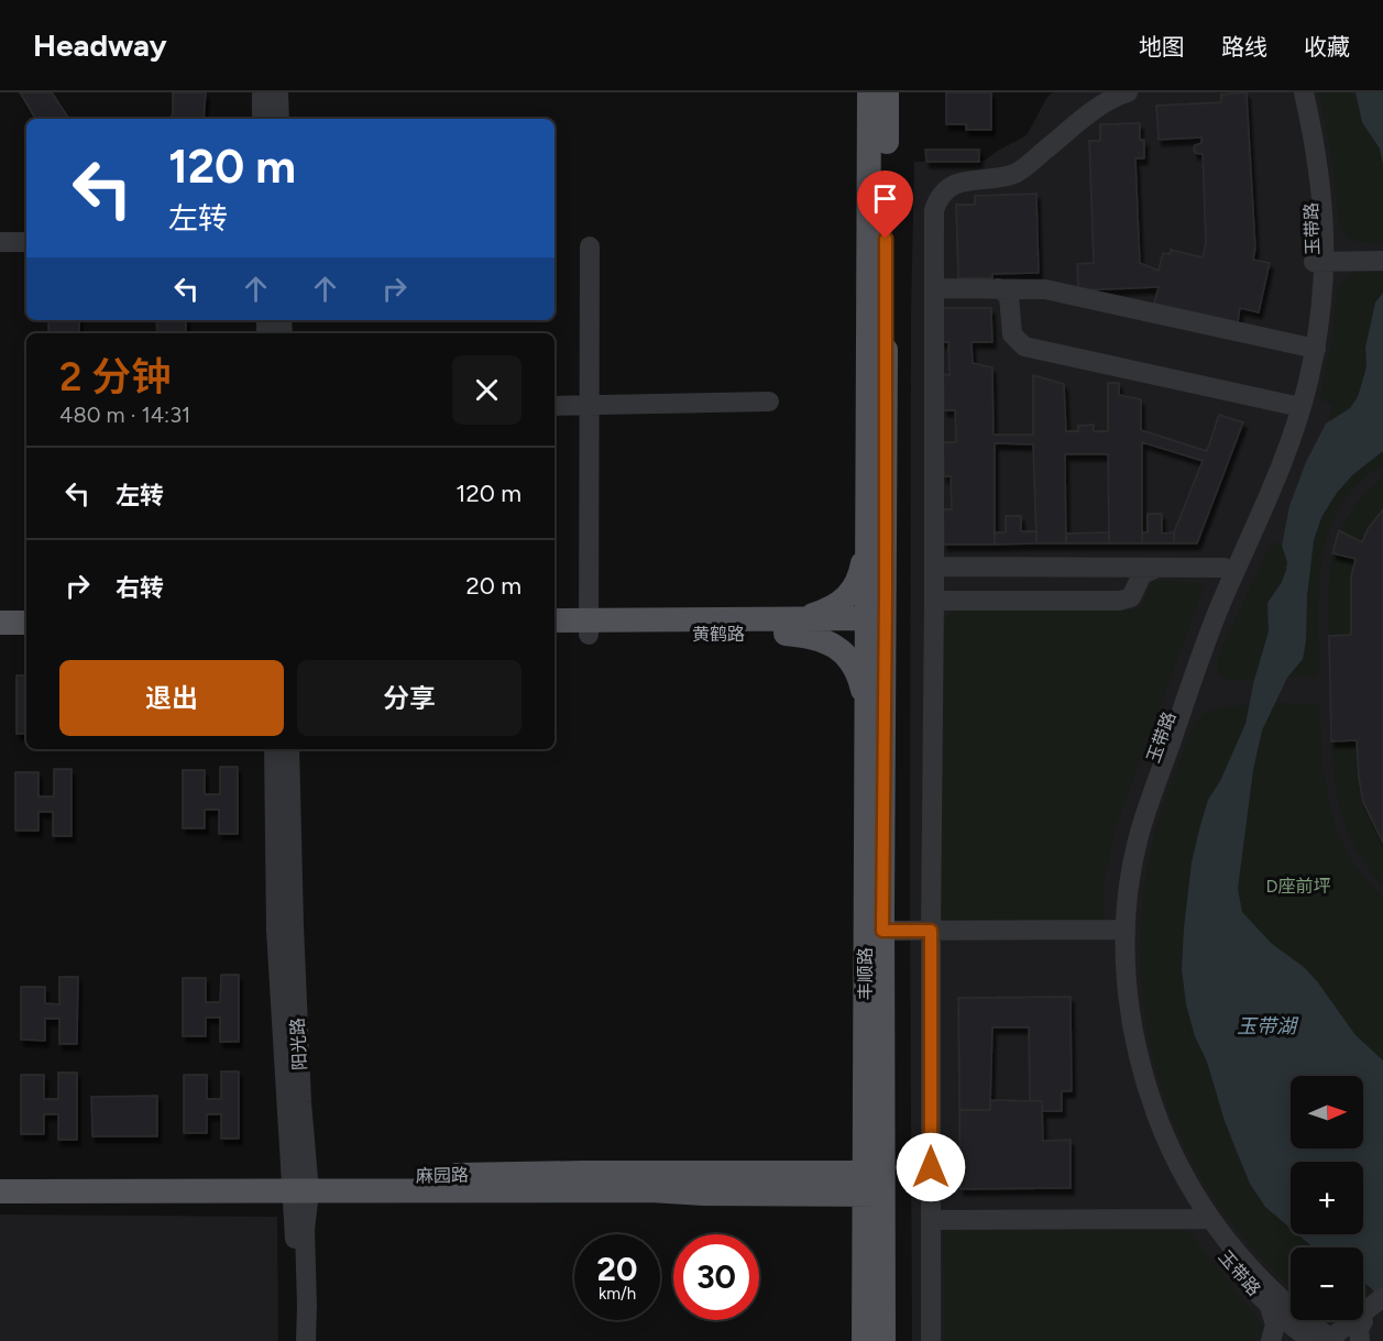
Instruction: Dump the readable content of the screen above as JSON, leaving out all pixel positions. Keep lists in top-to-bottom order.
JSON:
{
  "streets": {
    "main road": ["黄鹤路", "丰顺路", "麻园路"],
    "street": ["玉带路", "阳光路"]
  },
  "crossings": [
    ["黄鹤路", "丰顺路"],
    ["丰顺路", "麻园路"],
    ["阳光路", "麻园路"]
  ],
  "water": ["玉带湖"],
  "parks": ["D座前坪"],
  "north": "right",
  "page": {
    "header": "Headway",
    "nav": ["地图", "路线", "收藏"],
    "turn": ["120 m", "左转"],
    "heading": ["2 分钟", "480 m · 14:31"],
    "list": [
      {
        "name": "左转",
        "value": "120 m"
      },
      {
        "name": "右转",
        "value": "20 m"
      }
    ],
    "buttons": ["退出", "分享"],
    "map_buttons": ["+", "−"],
    "speed": "20 km/h",
    "limit": "30"
  }
}
